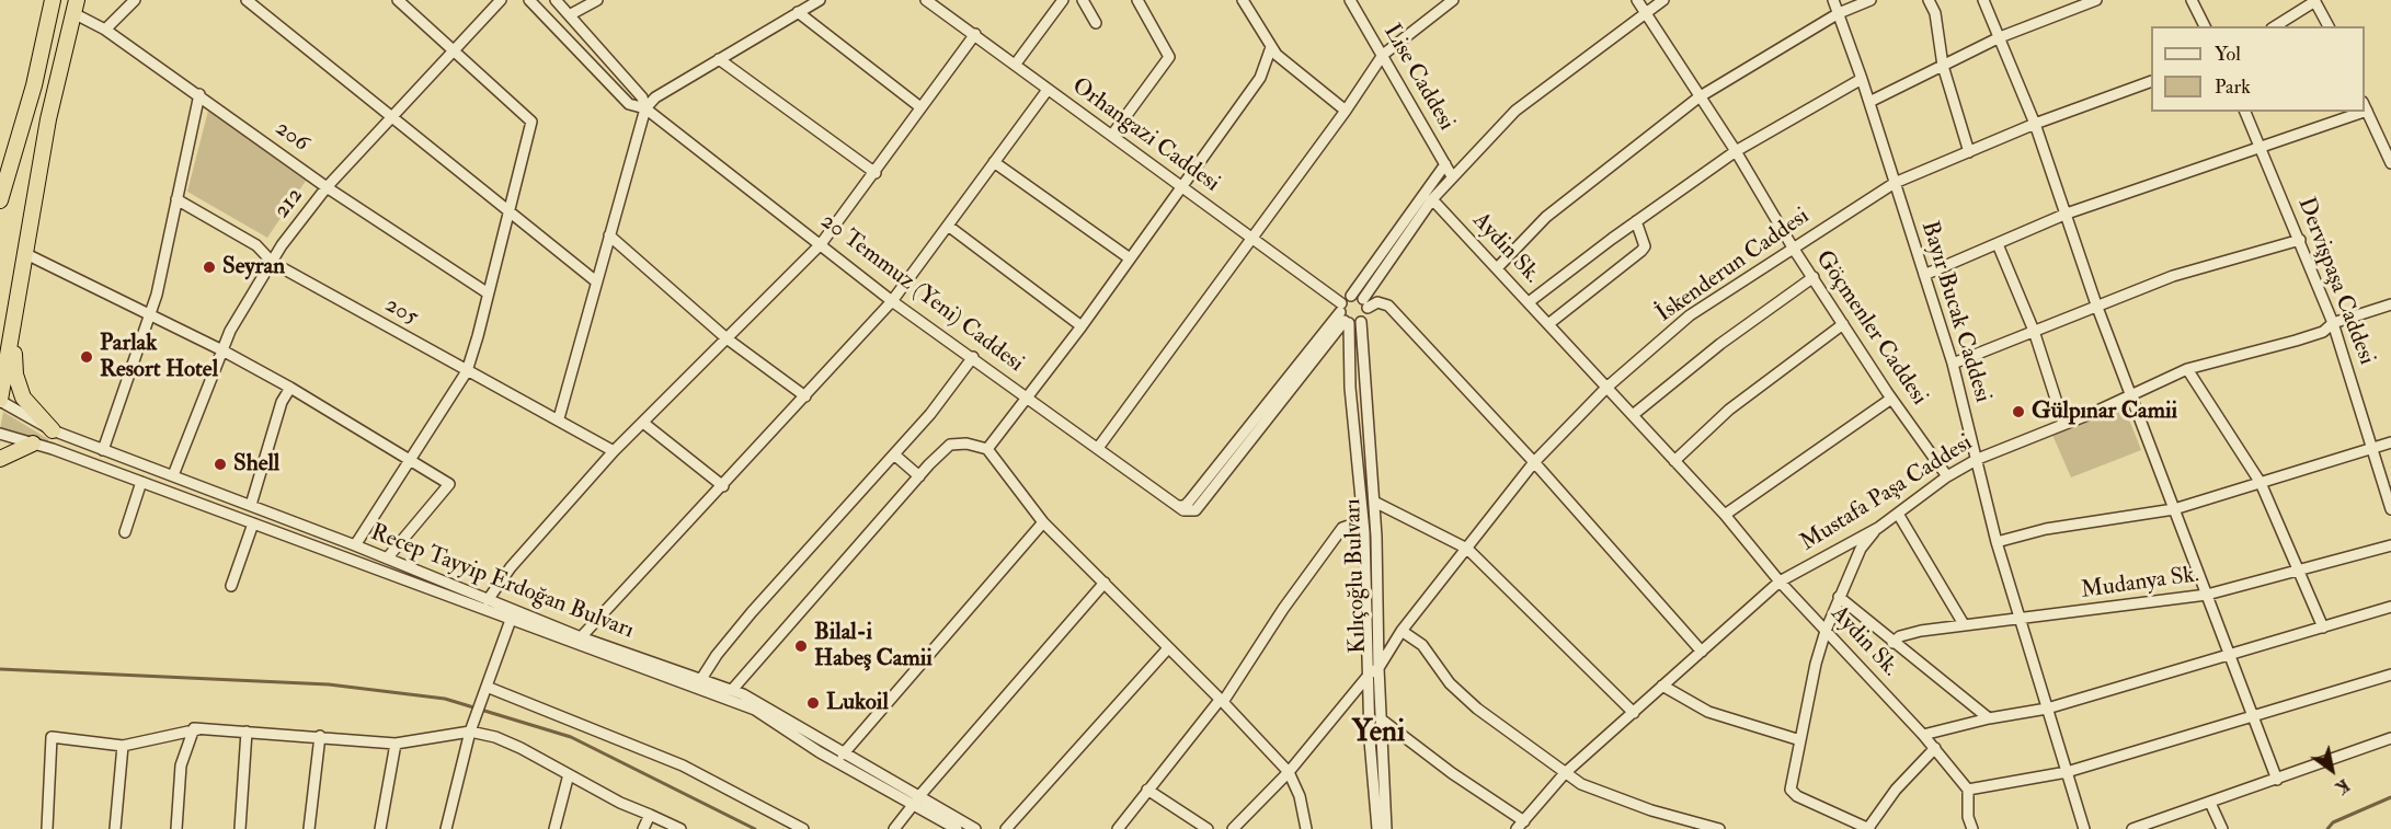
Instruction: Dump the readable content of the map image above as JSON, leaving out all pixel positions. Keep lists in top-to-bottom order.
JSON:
{
  "streets": {
    "street": [
      "Lise Caddesi",
      "Orhangazi Caddesi",
      "206",
      "212",
      "Aydin Sk.",
      "İskenderun Caddesi",
      "Dervişpaşa Caddesi",
      "20 Temmuz (Yeni) Caddesi",
      "205",
      "Bayır Bucak Caddesi",
      "Göçmenler Caddesi",
      "Mustafa Paşa Caddesi",
      "Kılıçoğlu Bulvarı",
      "Recep Tayyip Erdoğan Bulvarı",
      "Mudanya Sk."
    ]
  },
  "crossings": [
    ["Orhangazi Caddesi", "20 Temmuz (Yeni) Caddesi"],
    ["Orhangazi Caddesi", "Kılıçoğlu Bulvarı"],
    ["206", "212"],
    ["212", "205"],
    ["212", "Recep Tayyip Erdoğan Bulvarı"],
    ["Aydin Sk.", "İskenderun Caddesi"],
    ["Aydin Sk.", "Mustafa Paşa Caddesi"],
    ["İskenderun Caddesi", "Bayır Bucak Caddesi"],
    ["İskenderun Caddesi", "Göçmenler Caddesi"],
    ["İskenderun Caddesi", "Kılıçoğlu Bulvarı"],
    ["Dervişpaşa Caddesi", "Mustafa Paşa Caddesi"],
    ["20 Temmuz (Yeni) Caddesi", "Kılıçoğlu Bulvarı"],
    ["Bayır Bucak Caddesi", "Mustafa Paşa Caddesi"],
    ["Bayır Bucak Caddesi", "Mudanya Sk."],
    ["Göçmenler Caddesi", "Mustafa Paşa Caddesi"]
  ],
  "districts": ["Yeni"],
  "places": [
    "Seyran",
    "Parlak Resort Hotel",
    "Gülpınar Camii",
    "Shell",
    "Bilal-i Habeş Camii",
    "Lukoil"
  ],
  "legend": ["Yol", "Park"],
  "north": "bottom right"
}
